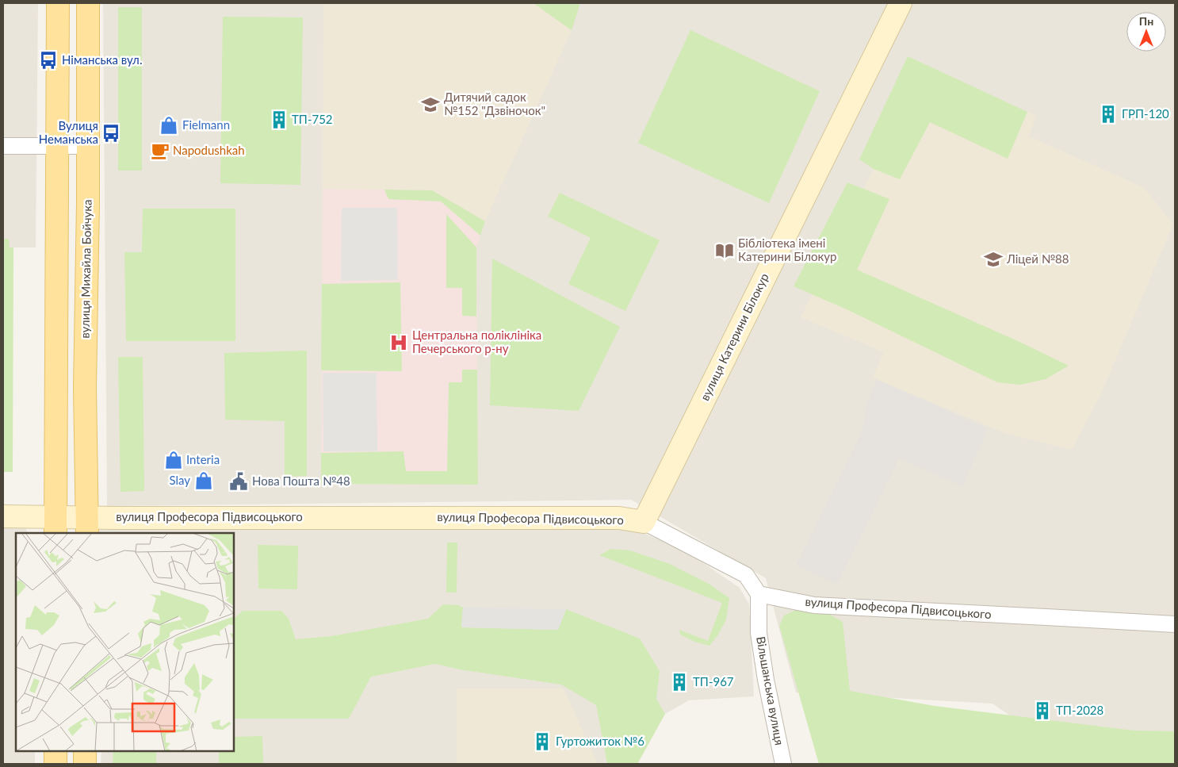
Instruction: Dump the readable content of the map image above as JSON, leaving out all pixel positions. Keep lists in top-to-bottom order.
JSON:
{
  "streets": {
    "main road": ["вулиця Михайла Бойчука"],
    "street": ["вулиця Катерини Білокур", "вулиця Професора Підвисоцького", "Вільшанська вулиця"]
  },
  "crossings": [
    ["вулиця Михайла Бойчука", "вулиця Професора Підвисоцького"],
    ["вулиця Катерини Білокур", "вулиця Професора Підвисоцького"],
    ["вулиця Професора Підвисоцького", "Вільшанська вулиця"]
  ],
  "places": {
    "bus stop": ["Німанська вул.", "Вулиця Неманська"],
    "school or university": ["Дитячий садок №152 \"Дзвіночок\"", "Ліцей №88"],
    "building": [
      "ГРП-120",
      "ТП-752",
      "ТП-967",
      "ТП-2028",
      "Гуртожиток №6"
    ],
    "shop": ["Fielmann", "Interia", "Slay"],
    "cafe": ["Napodushkah"],
    "library": ["Бібліотека імені Катерини Білокур"],
    "hospital": ["Центральна поліклініка Печерського р-ну"],
    "public building": ["Нова Пошта №48"]
  },
  "north": "top"
}
